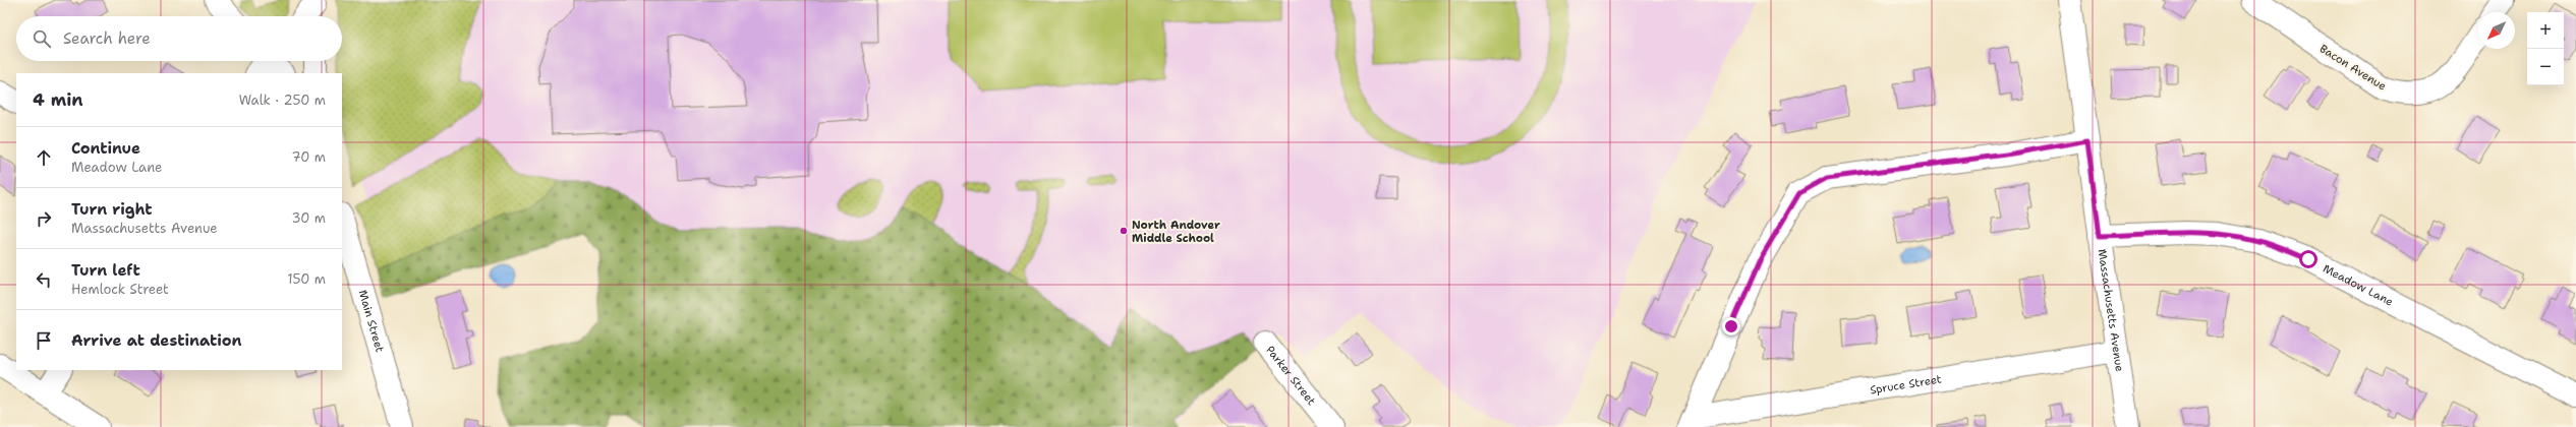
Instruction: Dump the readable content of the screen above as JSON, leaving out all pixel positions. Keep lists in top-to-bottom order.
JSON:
{
  "streets": {
    "street": [
      "Bacon Avenue",
      "Meadow Lane",
      "Massachusetts Avenue",
      "Main Street",
      "Parker Street",
      "Spruce Street"
    ]
  },
  "crossings": [
    ["Meadow Lane", "Massachusetts Avenue"],
    ["Massachusetts Avenue", "Spruce Street"]
  ],
  "places": ["North Andover Middle School"],
  "north": "bottom left",
  "page": {
    "map_buttons": ["+", "−"],
    "search": "Search here",
    "heading": ["4 min", "Walk · 250 m"],
    "list": [
      ["Continue", "Meadow Lane", "70 m"],
      ["Turn right", "Massachusetts Avenue", "30 m"],
      ["Turn left", "Hemlock Street", "150 m"],
      "Arrive at destination"
    ]
  }
}
